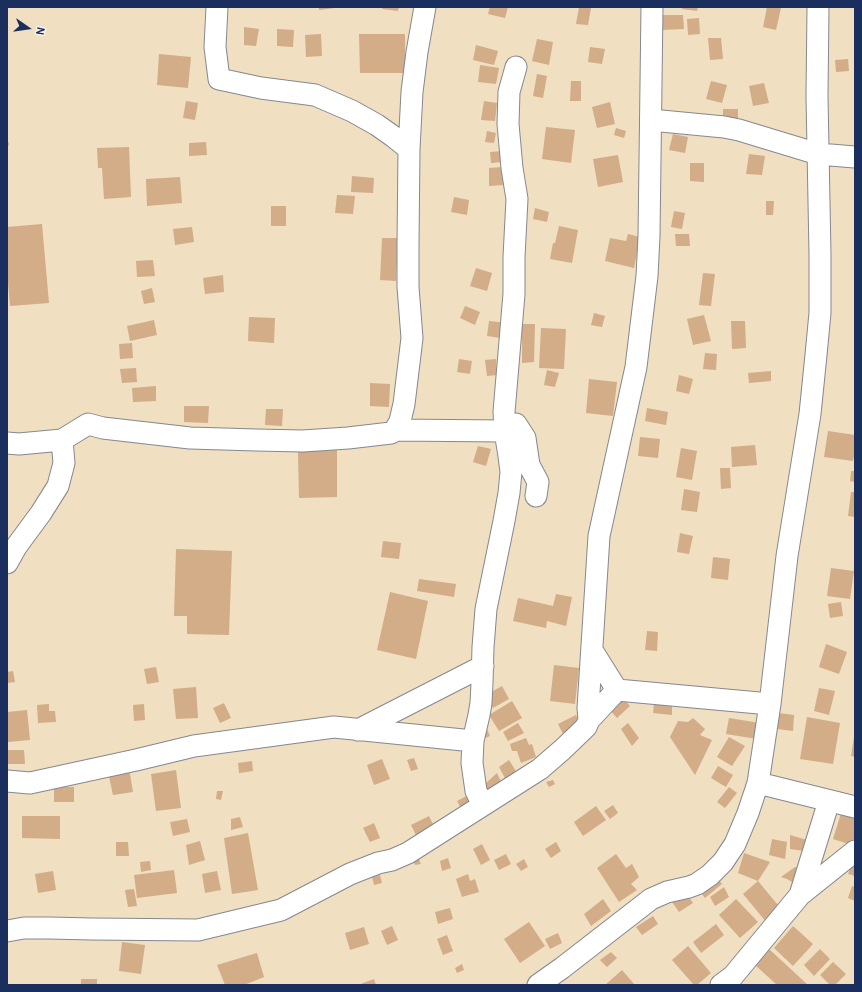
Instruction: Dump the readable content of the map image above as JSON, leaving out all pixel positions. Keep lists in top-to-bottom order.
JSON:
{
  "north": "right"
}
